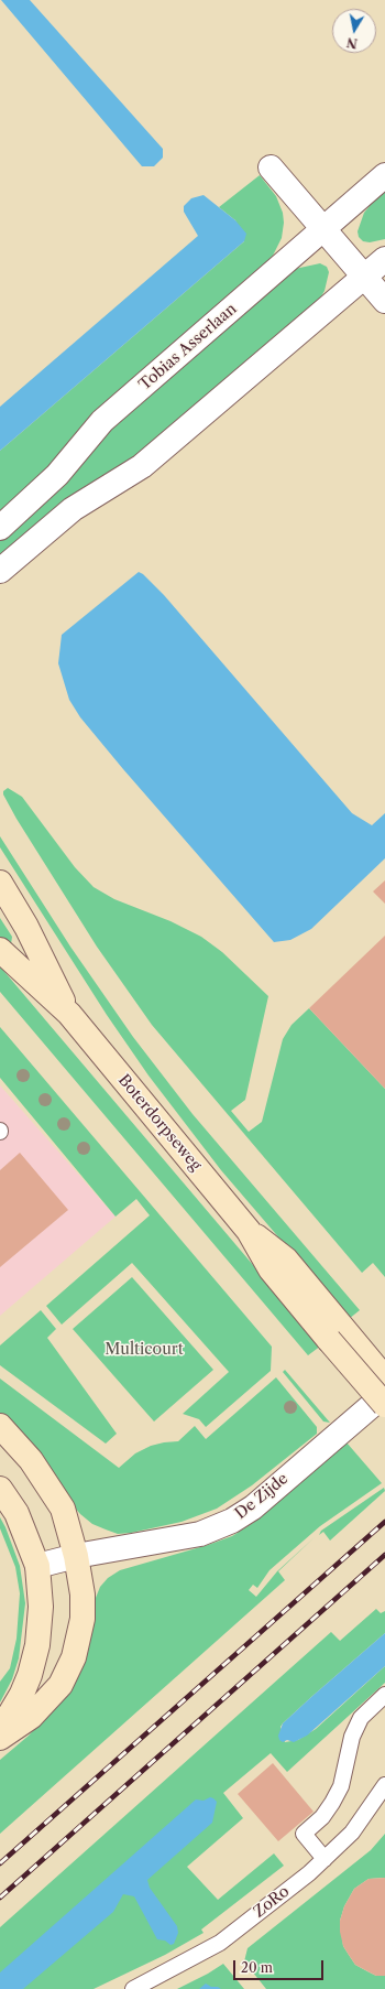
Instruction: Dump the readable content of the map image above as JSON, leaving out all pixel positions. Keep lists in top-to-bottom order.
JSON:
{
  "streets": {
    "main road": ["Boterdorpseweg"],
    "street": ["Tobias Asserlaan", "De Zijde"],
    "lane": ["ZoRo"]
  },
  "parks": ["Multicourt"],
  "scale_bar": "20 m",
  "north": "bottom"
}
